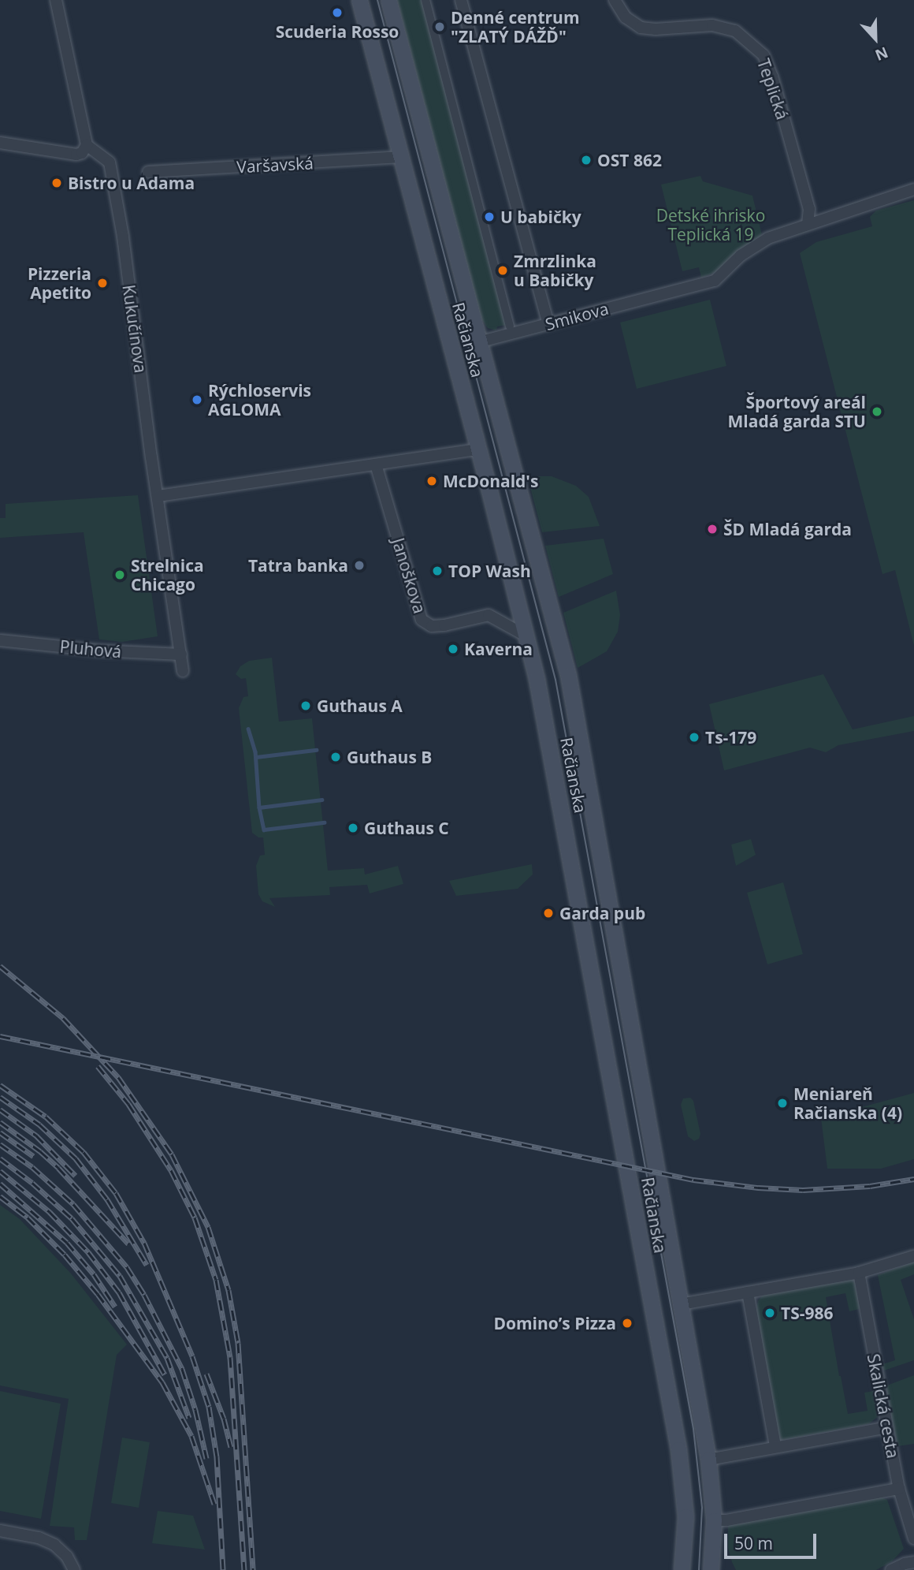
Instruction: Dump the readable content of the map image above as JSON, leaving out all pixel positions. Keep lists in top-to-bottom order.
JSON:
{
  "streets": {
    "main road": ["Račianska"],
    "street": [
      "Teplická",
      "Varšavská",
      "Smikova",
      "Kukučínova",
      "Janoškova",
      "Pluhová",
      "Skalická cesta"
    ]
  },
  "crossings": [
    ["Teplická", "Smikova"],
    ["Varšavská", "Račianska"],
    ["Smikova", "Račianska"],
    ["Kukučínova", "Pluhová"],
    ["Račianska", "Janoškova"]
  ],
  "parks": ["Detské ihrisko Teplická 19"],
  "places": [
    "Scuderia Rosso",
    "Denné centrum \"ZLATÝ DÁŽĎ\"",
    "OST 862",
    "Bistro u Adama",
    "U babičky",
    "Zmrzlinka u Babičky",
    "Pizzeria Apetito",
    "Rýchloservis AGLOMA",
    "Športový areál Mladá garda STU",
    "McDonald's",
    "ŠD Mladá garda",
    "Tatra banka",
    "TOP Wash",
    "Strelnica Chicago",
    "Kaverna",
    "Guthaus A",
    "Ts-179",
    "Guthaus B",
    "Guthaus C",
    "Garda pub",
    "Meniareň Račianska (4)",
    "TS-986",
    "Domino’s Pizza"
  ],
  "scale_bar": "50 m",
  "north": "bottom"
}
